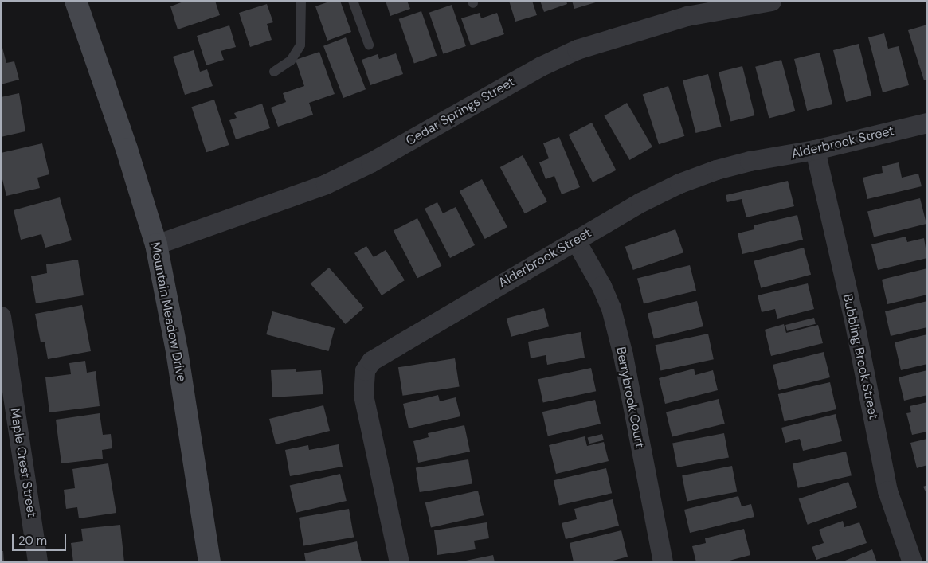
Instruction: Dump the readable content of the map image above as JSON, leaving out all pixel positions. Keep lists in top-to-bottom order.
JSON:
{
  "streets": {
    "street": [
      "Cedar Springs Street",
      "Alderbrook Street",
      "Mountain Meadow Drive",
      "Bubbling Brook Street",
      "Berrybrook Court",
      "Maple Crest Street"
    ]
  },
  "crossings": [
    ["Cedar Springs Street", "Mountain Meadow Drive"],
    ["Alderbrook Street", "Bubbling Brook Street"],
    ["Alderbrook Street", "Berrybrook Court"]
  ],
  "scale_bar": "20 m"
}
